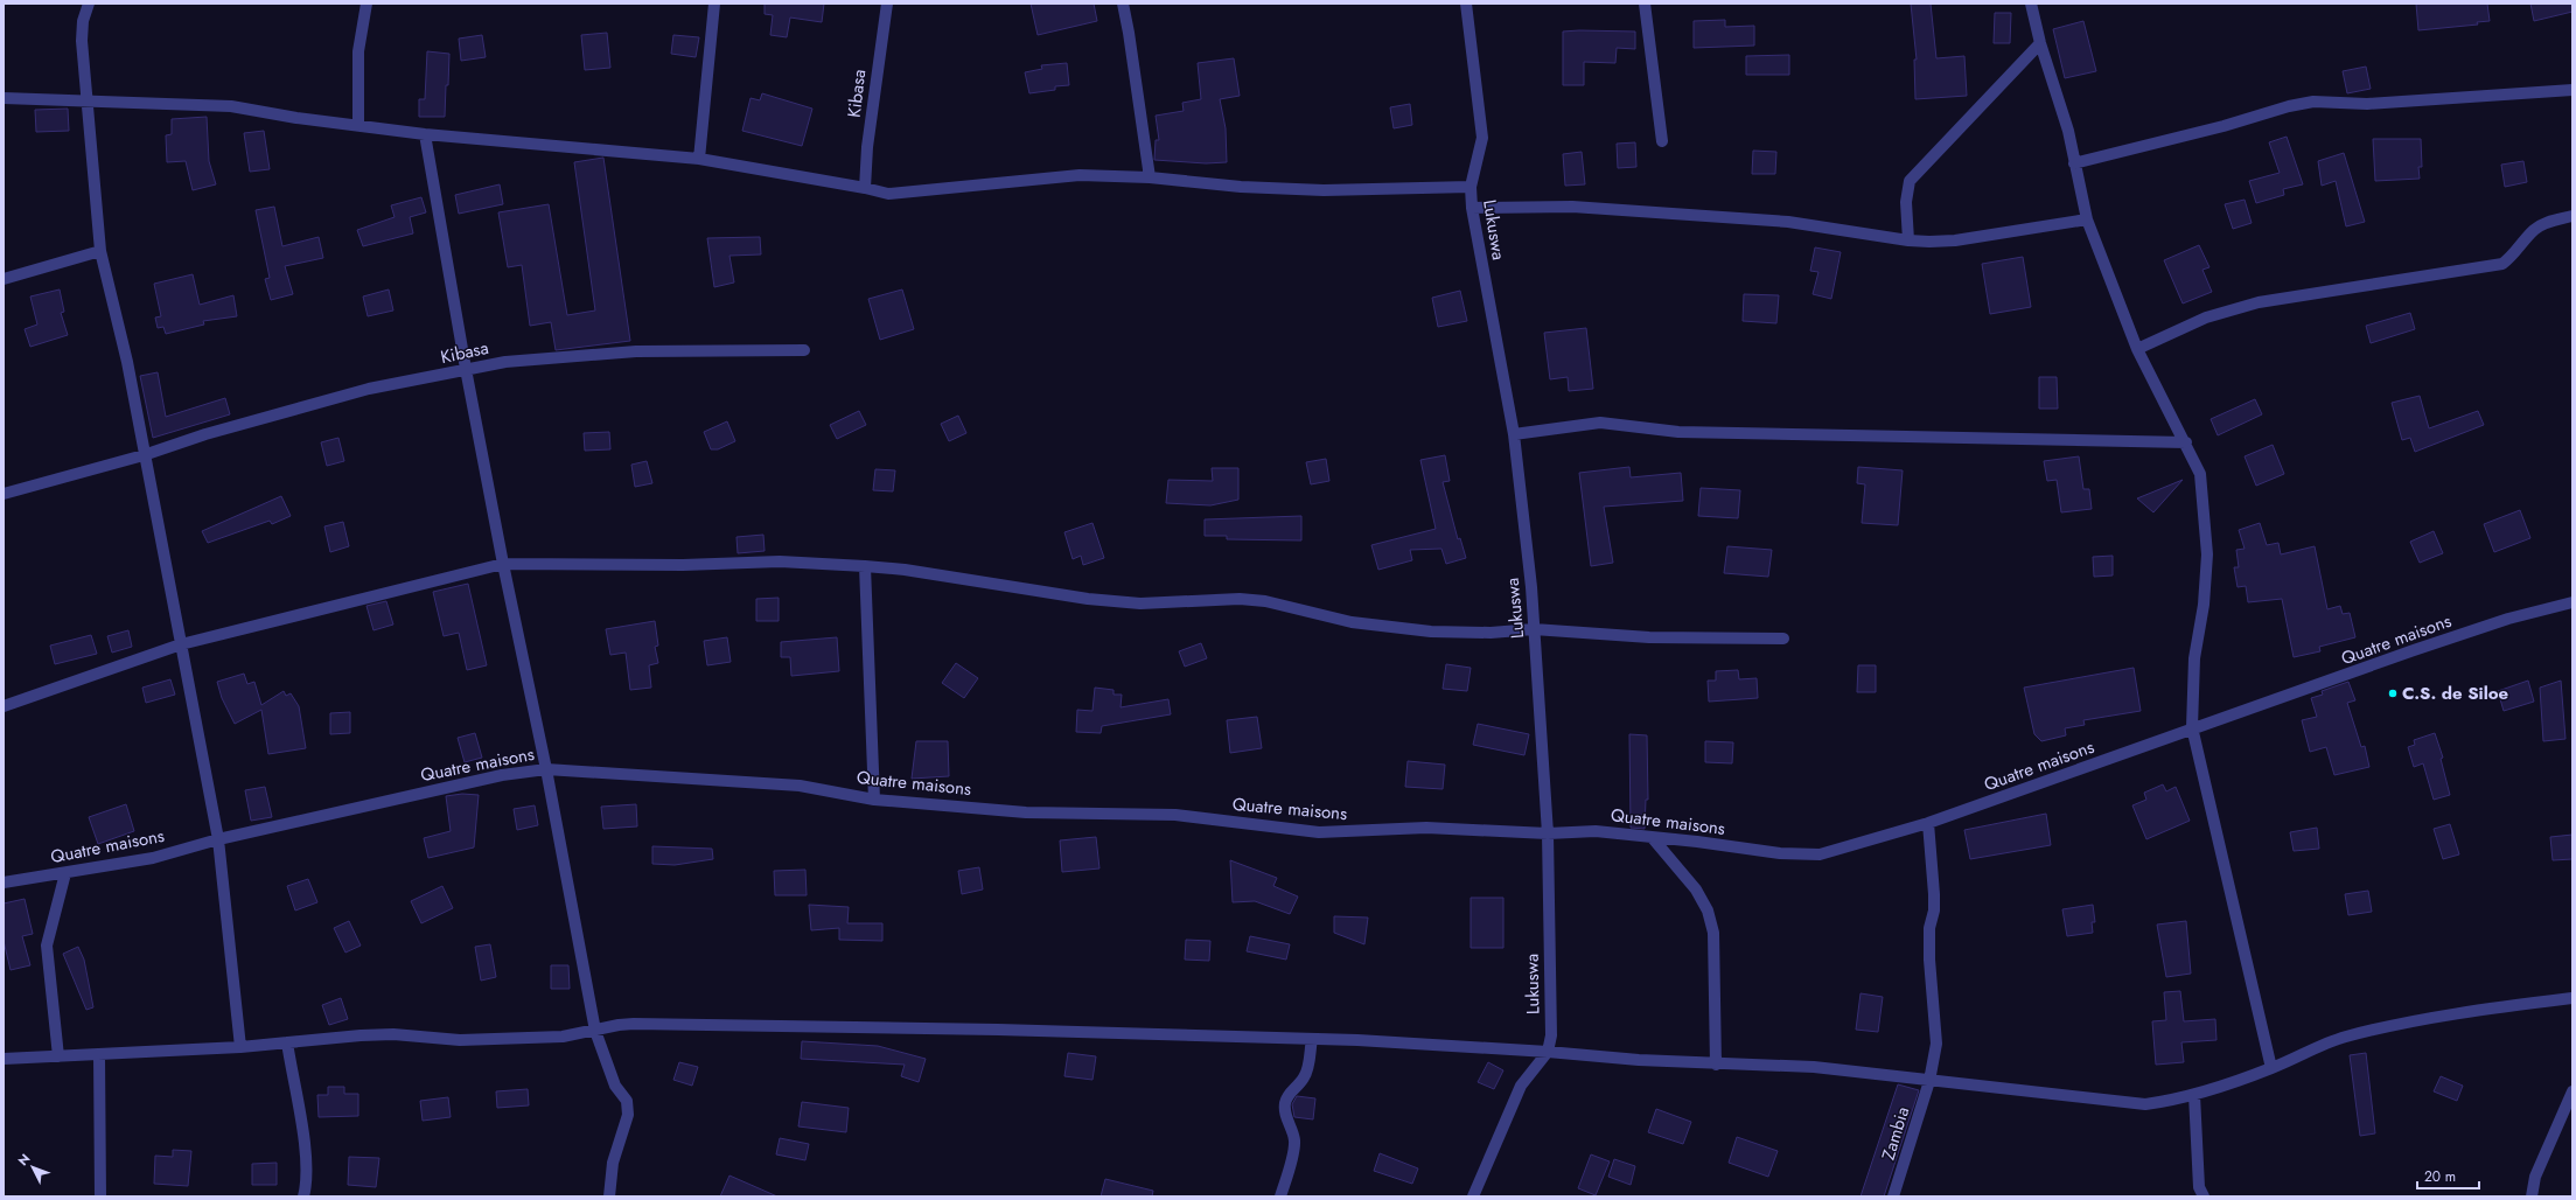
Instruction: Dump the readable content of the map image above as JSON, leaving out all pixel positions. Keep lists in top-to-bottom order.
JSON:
{
  "streets": {
    "street": [
      "Kibasa",
      "Lukuswa",
      "Quatre maisons",
      "Zambia"
    ]
  },
  "crossings": [
    ["Lukuswa", "Quatre maisons"],
    ["Quatre maisons", "Zambia"]
  ],
  "places": ["C.S. de Siloe"],
  "scale_bar": "20 m",
  "north": "top left"
}
